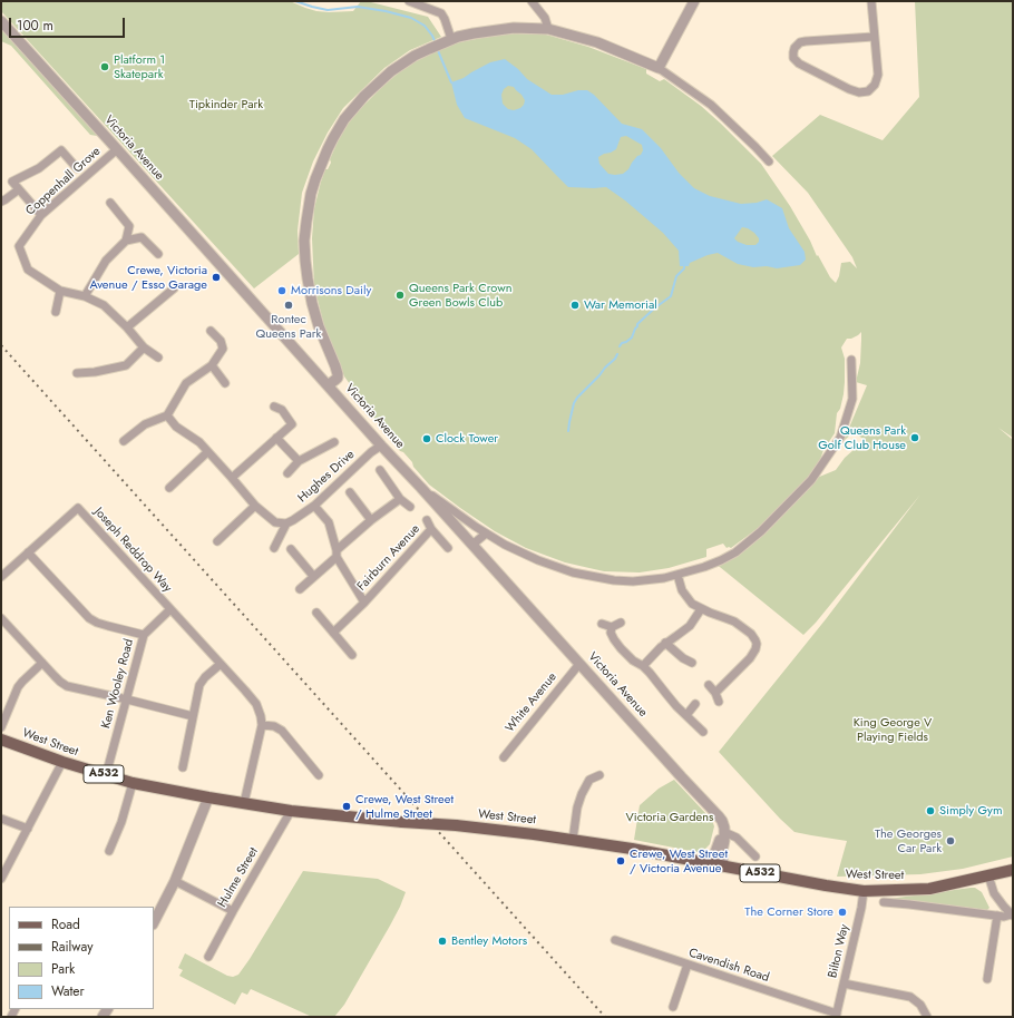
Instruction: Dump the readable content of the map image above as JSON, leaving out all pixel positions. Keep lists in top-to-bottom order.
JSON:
{
  "streets": {
    "main road": ["West Street", "A532"],
    "street": [
      "Victoria Avenue",
      "Coppenhall Grove",
      "Hughes Drive",
      "Joseph Reddrop Way",
      "Fairburn Avenue",
      "Ken Wooley Road",
      "White Avenue",
      "Hulme Street",
      "Bilton Way",
      "Cavendish Road"
    ]
  },
  "crossings": [
    ["Victoria Avenue", "Coppenhall Grove"],
    ["Victoria Avenue", "Hughes Drive"],
    ["Victoria Avenue", "White Avenue"],
    ["Victoria Avenue", "West Street"],
    ["Hughes Drive", "Fairburn Avenue"],
    ["Joseph Reddrop Way", "Ken Wooley Road"],
    ["Ken Wooley Road", "West Street"],
    ["West Street", "Hulme Street"],
    ["West Street", "Bilton Way"],
    ["Bilton Way", "Cavendish Road"]
  ],
  "parks": ["Tipkinder Park", "King George V Playing Fields", "Victoria Gardens"],
  "places": [
    "Platform 1 Skatepark",
    "Crewe, Victoria Avenue / Esso Garage",
    "Morrisons Daily",
    "Queens Park Crown Green Bowls Club",
    "Rontec Queens Park",
    "War Memorial",
    "Queens Park Golf Club House",
    "Clock Tower",
    "Crewe, West Street / Hulme Street",
    "Simply Gym",
    "The Georges Car Park",
    "Crewe, West Street / Victoria Avenue",
    "The Corner Store",
    "Bentley Motors"
  ],
  "legend": [
    "Road",
    "Railway",
    "Park",
    "Water"
  ],
  "scale_bar": "100 m"
}
